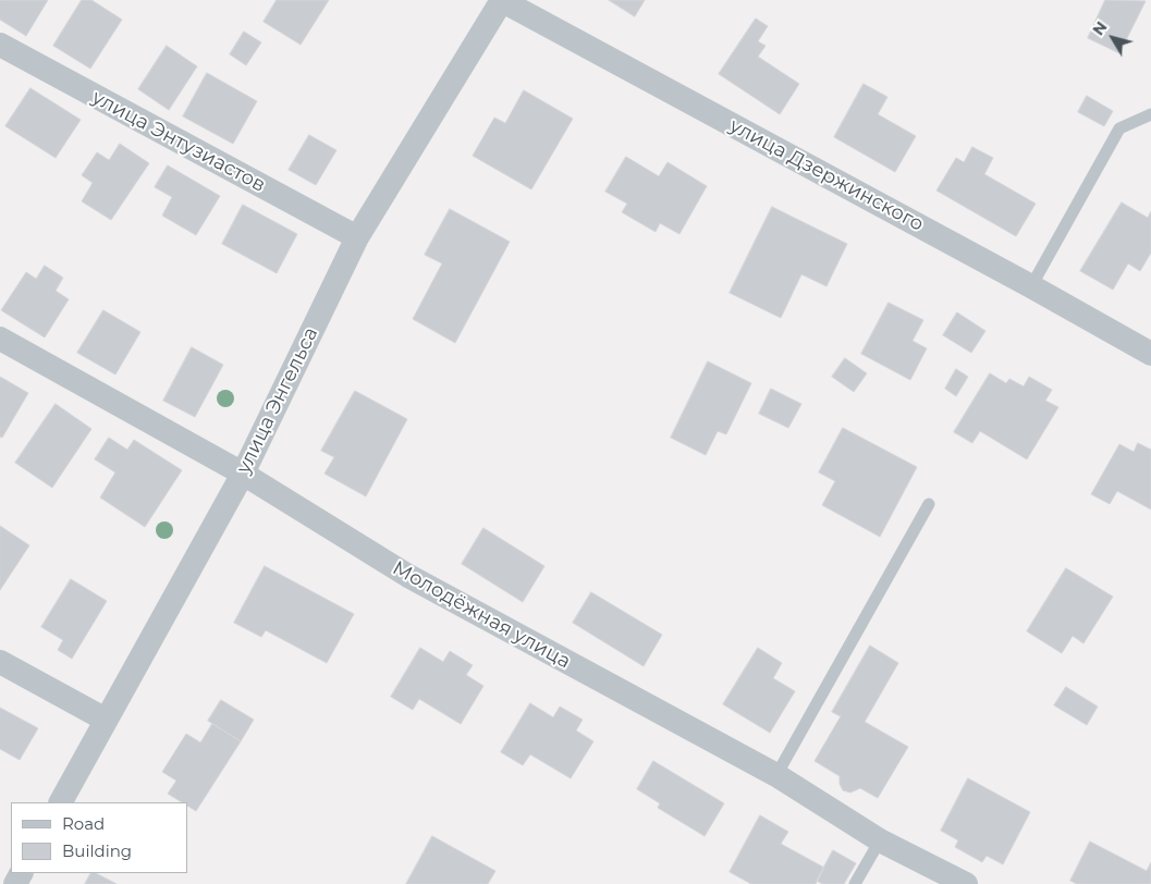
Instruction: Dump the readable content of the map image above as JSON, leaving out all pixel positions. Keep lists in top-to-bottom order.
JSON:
{
  "streets": {
    "street": [
      "улица Энтузиастов",
      "улица Дзержинского",
      "улица Энгельса",
      "Молодёжная улица"
    ]
  },
  "crossings": [
    ["улица Энтузиастов", "улица Энгельса"],
    ["улица Дзержинского", "улица Энгельса"],
    ["улица Энгельса", "Молодёжная улица"]
  ],
  "legend": ["Road", "Building"],
  "north": "top left"
}
